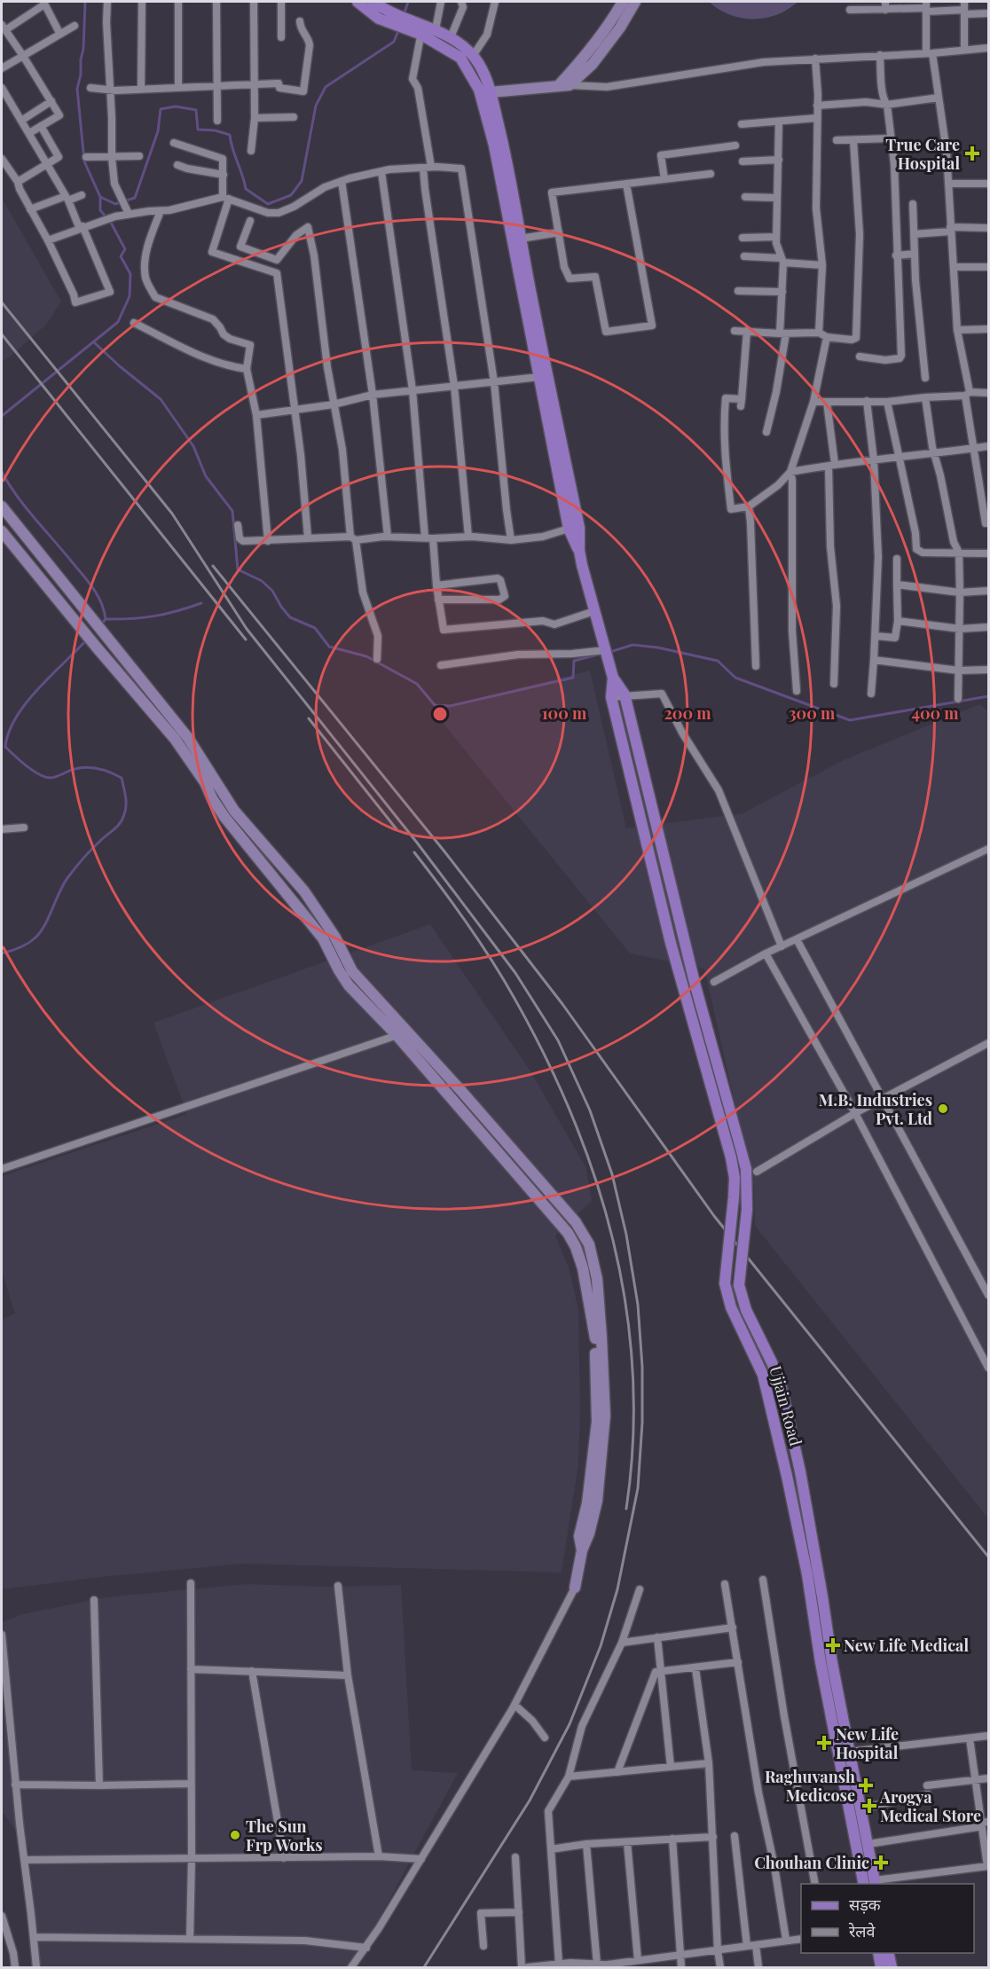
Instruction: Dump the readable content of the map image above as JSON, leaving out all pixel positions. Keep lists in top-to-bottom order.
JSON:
{
  "streets": {
    "main road": ["Ujjain Road"]
  },
  "places": {
    "health": [
      "True Care Hospital",
      "New Life Medical",
      "New Life Hospital",
      "Raghuvansh Medicose",
      "Arogya Medical Store",
      "Chouhan Clinic"
    ],
    "other": ["M.B. Industries Pvt. Ltd", "The Sun Frp Works"]
  },
  "legend": ["सड़क", "रेलवे"],
  "rings": [
    "100 m",
    "200 m",
    "300 m",
    "400 m"
  ]
}
